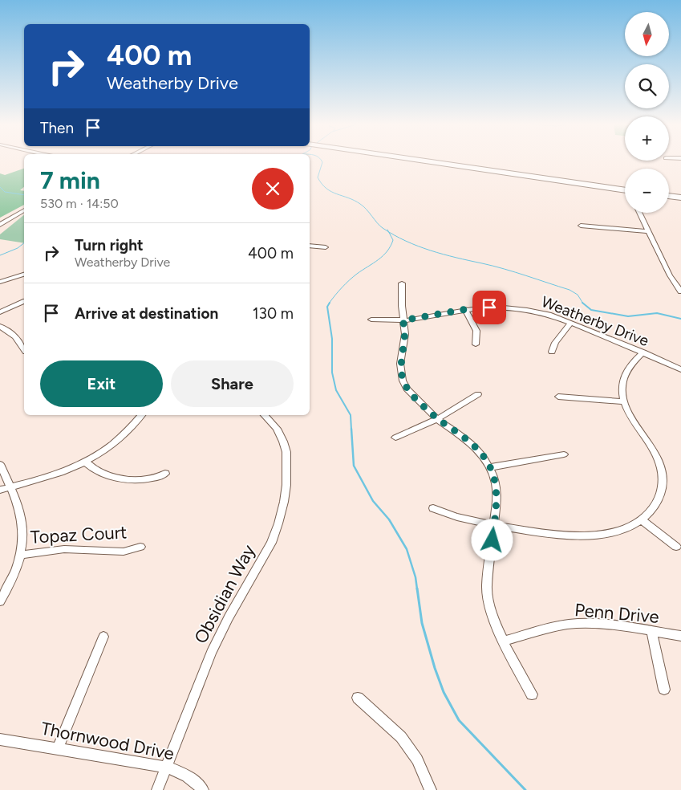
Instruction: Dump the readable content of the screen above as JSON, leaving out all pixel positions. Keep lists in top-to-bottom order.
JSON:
{
  "streets": {
    "street": [
      "Weatherby Drive",
      "Topaz Court",
      "Obsidian Way",
      "Penn Drive",
      "Thornwood Drive"
    ]
  },
  "crossings": [
    ["Obsidian Way", "Thornwood Drive"]
  ],
  "north": "bottom",
  "page": {
    "map_buttons": ["+", "−"],
    "turn": ["400 m", "Weatherby Drive"],
    "then": "Then",
    "heading": ["7 min", "530 m · 14:50"],
    "list": [
      {
        "name": "Turn right",
        "note": "Weatherby Drive",
        "value": "400 m"
      },
      {
        "name": "Arrive at destination",
        "value": "130 m"
      }
    ],
    "buttons": ["Exit", "Share"]
  }
}
